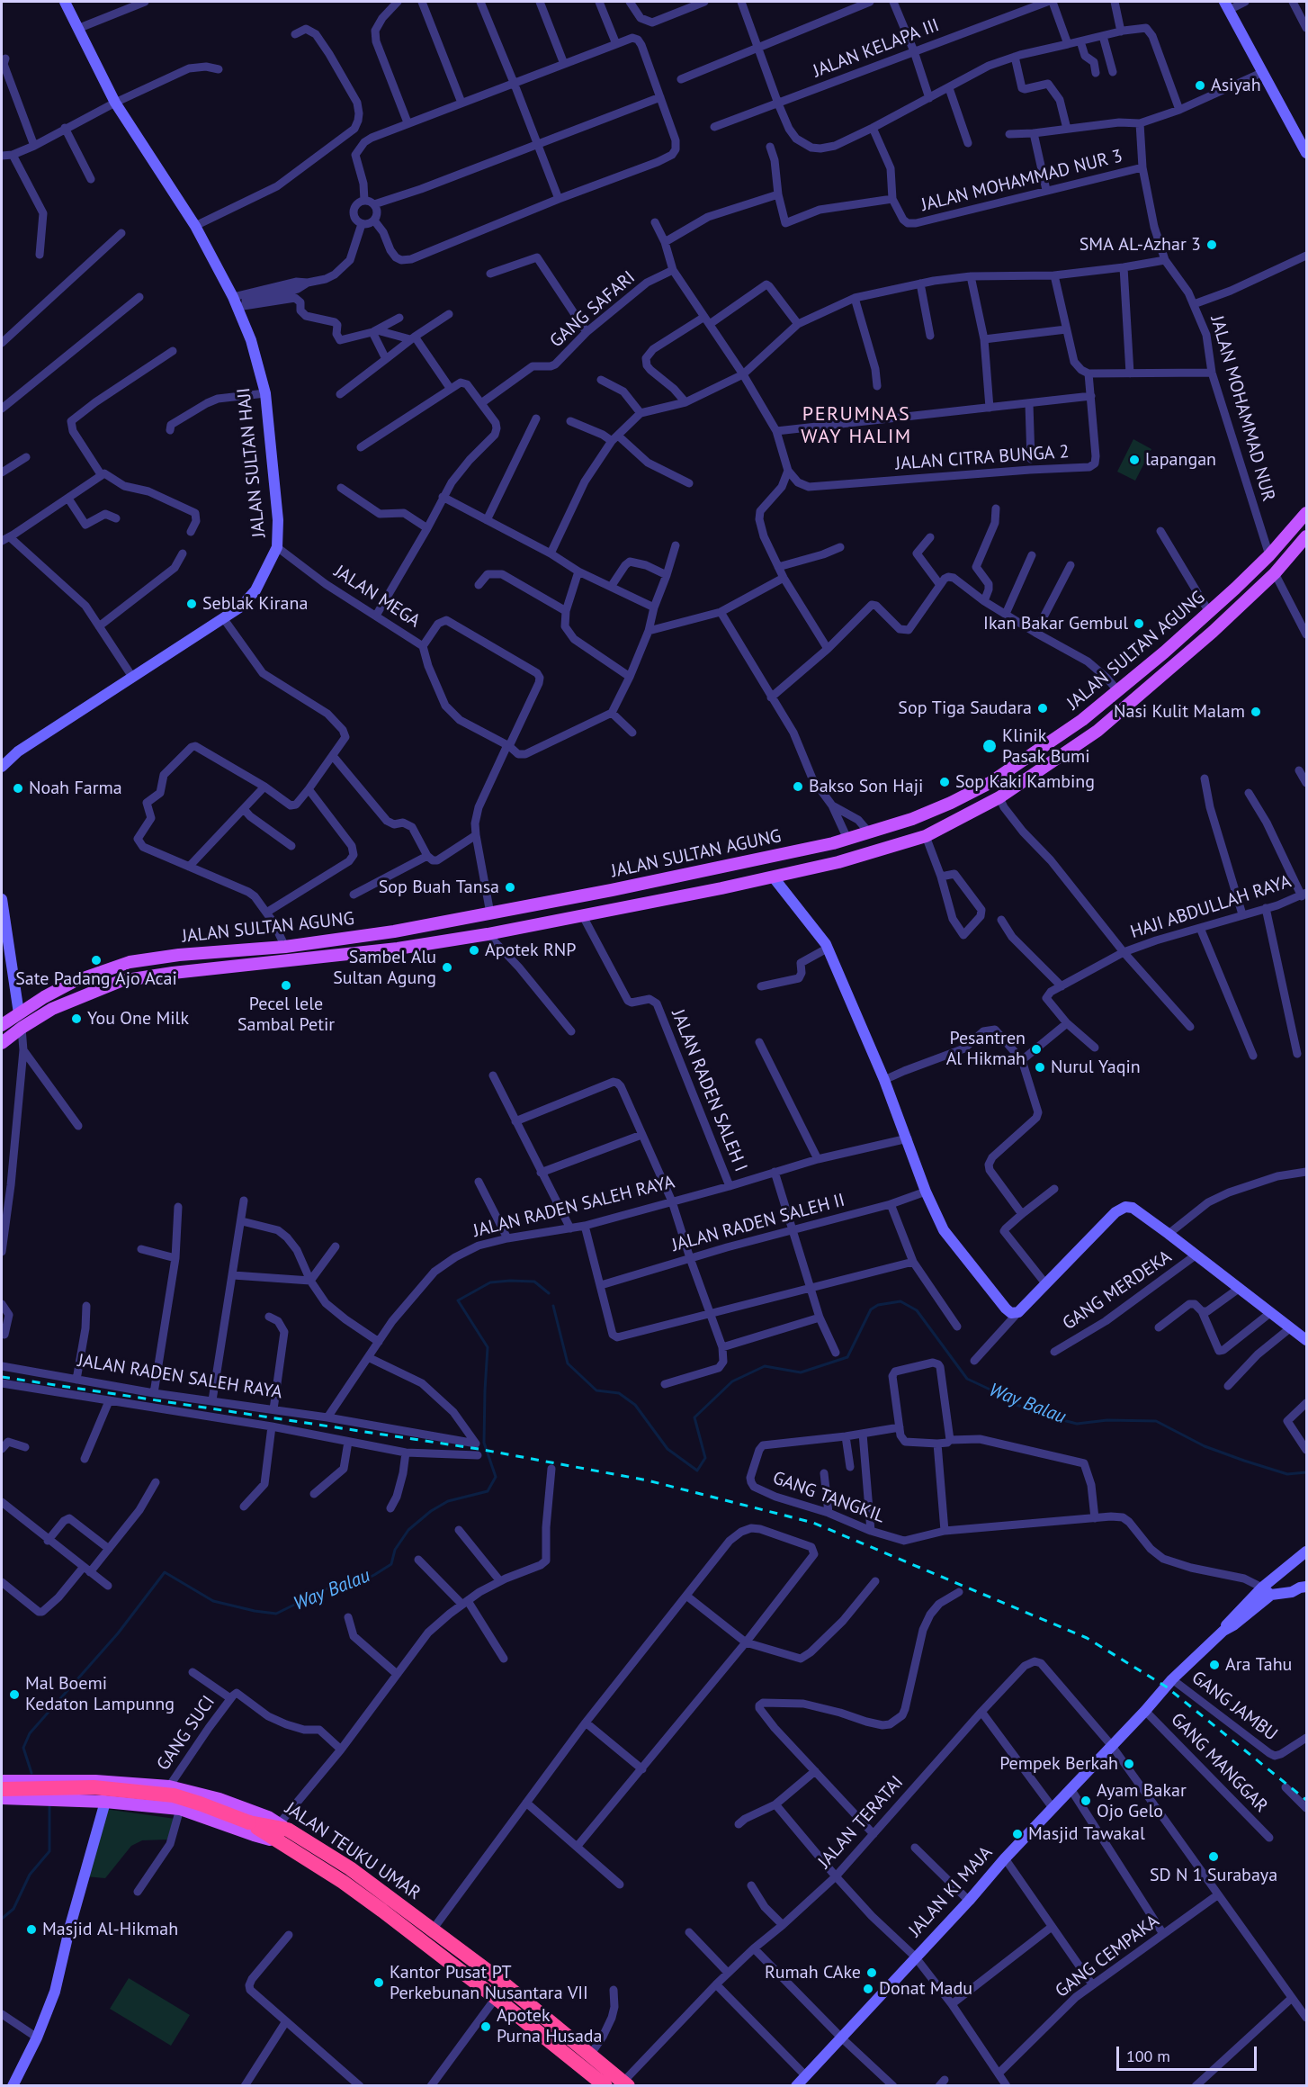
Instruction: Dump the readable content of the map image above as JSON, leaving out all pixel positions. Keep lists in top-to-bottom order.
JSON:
{
  "streets": {
    "highway": ["JALAN TEUKU UMAR"],
    "main road": ["JALAN SULTAN AGUNG"],
    "street": [
      "JALAN KELAPA III",
      "JALAN MOHAMMAD NUR 3",
      "GANG SAFARI",
      "JALAN MOHAMMAD NUR",
      "JALAN CITRA BUNGA 2",
      "JALAN SULTAN HAJI",
      "JALAN MEGA",
      "HAJI ABDULLAH RAYA",
      "JALAN RADEN SALEH I",
      "JALAN RADEN SALEH RAYA",
      "JALAN RADEN SALEH II",
      "GANG MERDEKA",
      "GANG TANGKIL",
      "GANG JAMBU",
      "GANG SUCI",
      "GANG MANGGAR",
      "JALAN TERATAI",
      "JALAN KI MAJA",
      "GANG CEMPAKA"
    ]
  },
  "crossings": [
    ["JALAN MOHAMMAD NUR 3", "JALAN MOHAMMAD NUR"],
    ["JALAN MOHAMMAD NUR", "JALAN SULTAN AGUNG"],
    ["JALAN SULTAN HAJI", "JALAN MEGA"],
    ["JALAN SULTAN AGUNG", "JALAN RADEN SALEH I"],
    ["JALAN RADEN SALEH I", "JALAN RADEN SALEH RAYA"],
    ["GANG TANGKIL", "JALAN KI MAJA"],
    ["GANG JAMBU", "JALAN KI MAJA"],
    ["GANG SUCI", "JALAN TEUKU UMAR"],
    ["GANG MANGGAR", "JALAN KI MAJA"],
    ["JALAN TERATAI", "JALAN TEUKU UMAR"],
    ["JALAN TERATAI", "JALAN KI MAJA"]
  ],
  "districts": ["PERUMNAS WAY HALIM"],
  "water": ["Way Balau"],
  "places": [
    "Asiyah",
    "SMA AL-Azhar 3",
    "lapangan",
    "Seblak Kirana",
    "Ikan Bakar Gembul",
    "Sop Tiga Saudara",
    "Nasi Kulit Malam",
    "Klinik Pasak Bumi",
    "Sop Kaki Kambing",
    "Bakso Son Haji",
    "Noah Farma",
    "Sop Buah Tansa",
    "Apotek RNP",
    "Sate Padang Ajo Acai",
    "Sambel Alu Sultan Agung",
    "Pecel lele Sambal Petir",
    "You One Milk",
    "Pesantren Al Hikmah",
    "Nurul Yaqin",
    "Ara Tahu",
    "Mal Boemi Kedaton Lampunng",
    "Pempek Berkah",
    "Ayam Bakar Ojo Gelo",
    "Masjid Tawakal",
    "SD N 1 Surabaya",
    "Masjid Al-Hikmah",
    "Rumah CAke",
    "Kantor Pusat PT Perkebunan Nusantara VII",
    "Donat Madu",
    "Apotek Purna Husada"
  ],
  "scale_bar": "100 m"
}
